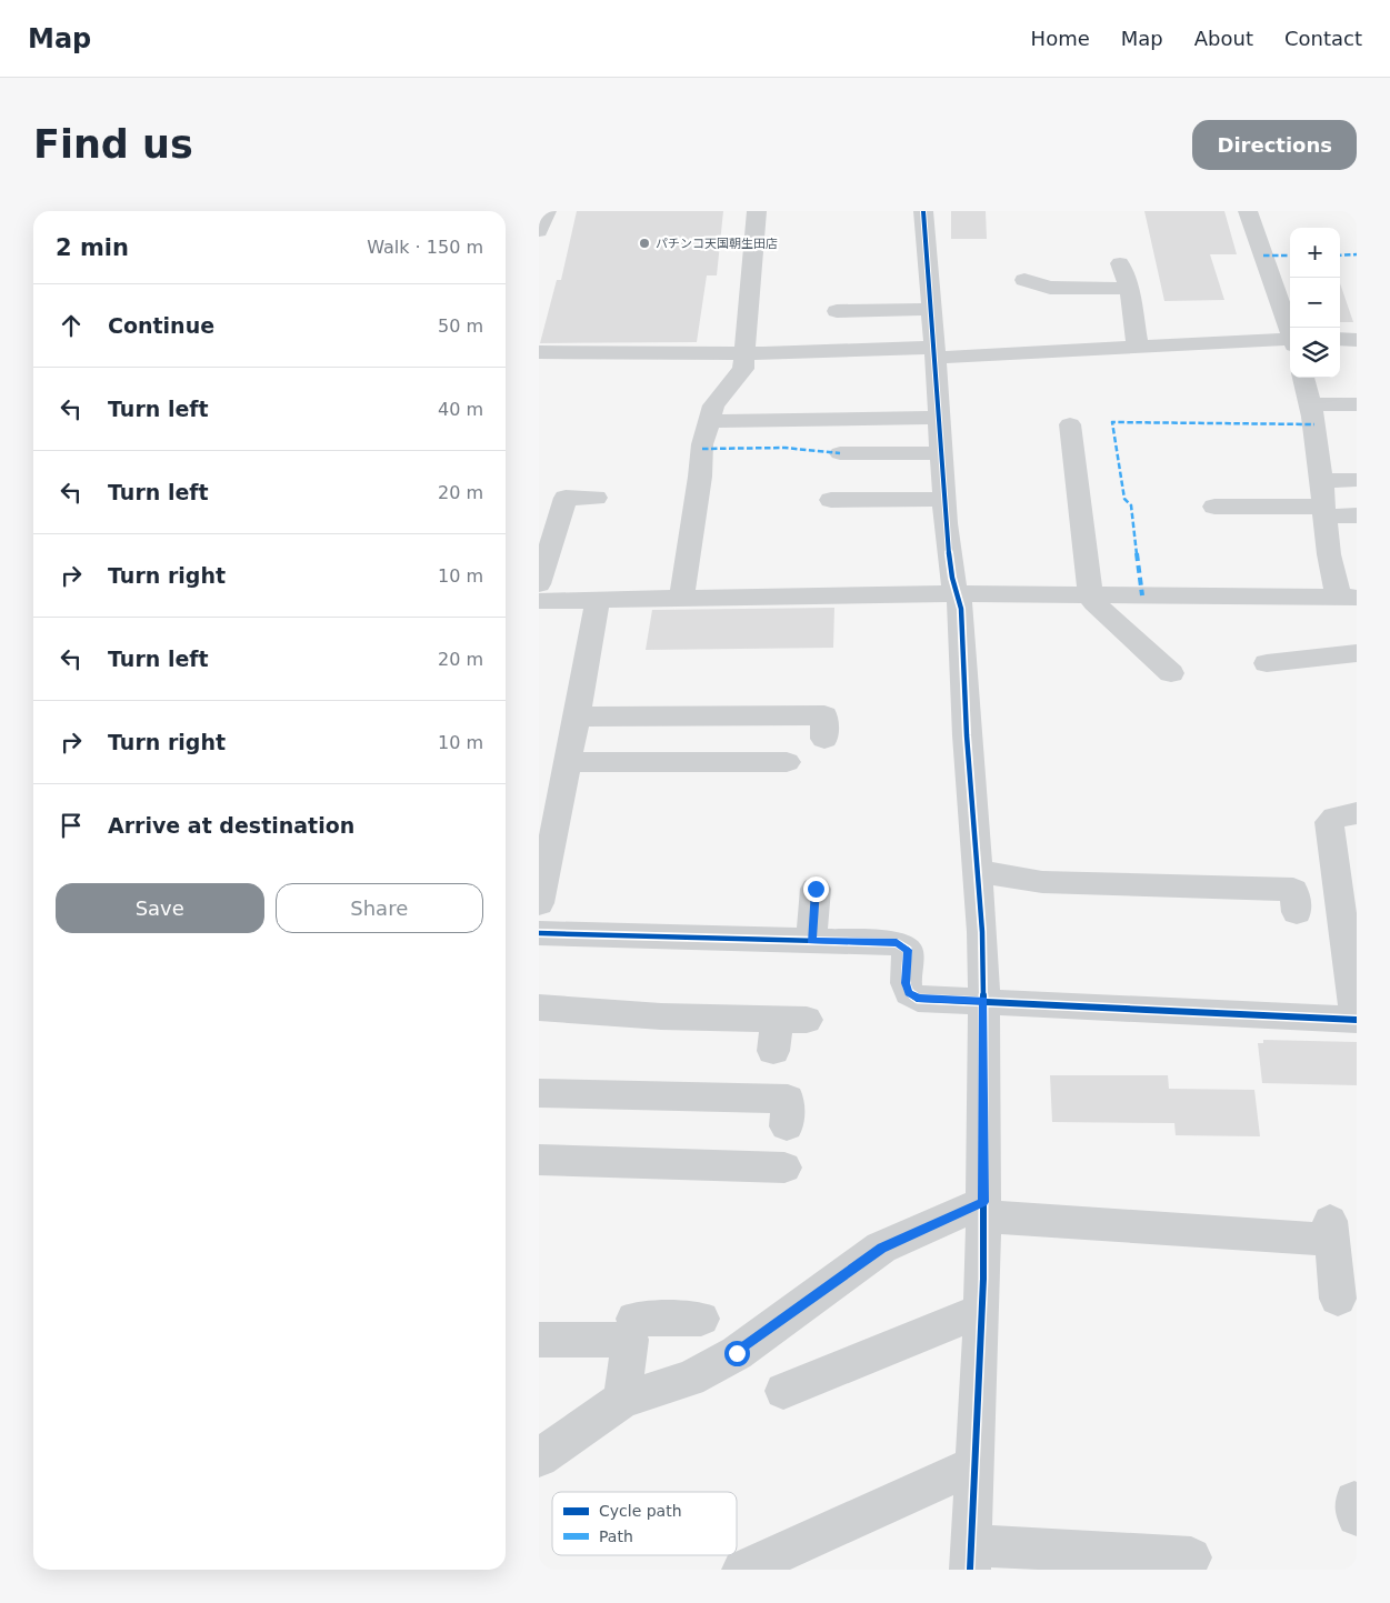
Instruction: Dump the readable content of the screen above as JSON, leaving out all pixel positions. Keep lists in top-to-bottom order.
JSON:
{
  "places": ["パチンコ天国朝生田店"],
  "legend": ["Cycle path", "Path"],
  "page": {
    "header": "Map",
    "nav": [
      "Home",
      "Map",
      "About",
      "Contact"
    ],
    "buttons": [
      "Directions",
      ["Save", "Share"]
    ],
    "title": "Find us",
    "heading": ["2 min", "Walk · 150 m"],
    "map_buttons": ["+", "−"],
    "list": [
      ["Continue", "50 m"],
      ["Turn left", "40 m"],
      ["Turn left", "20 m"],
      ["Turn right", "10 m"],
      ["Turn left", "20 m"],
      ["Turn right", "10 m"],
      "Arrive at destination"
    ]
  }
}
